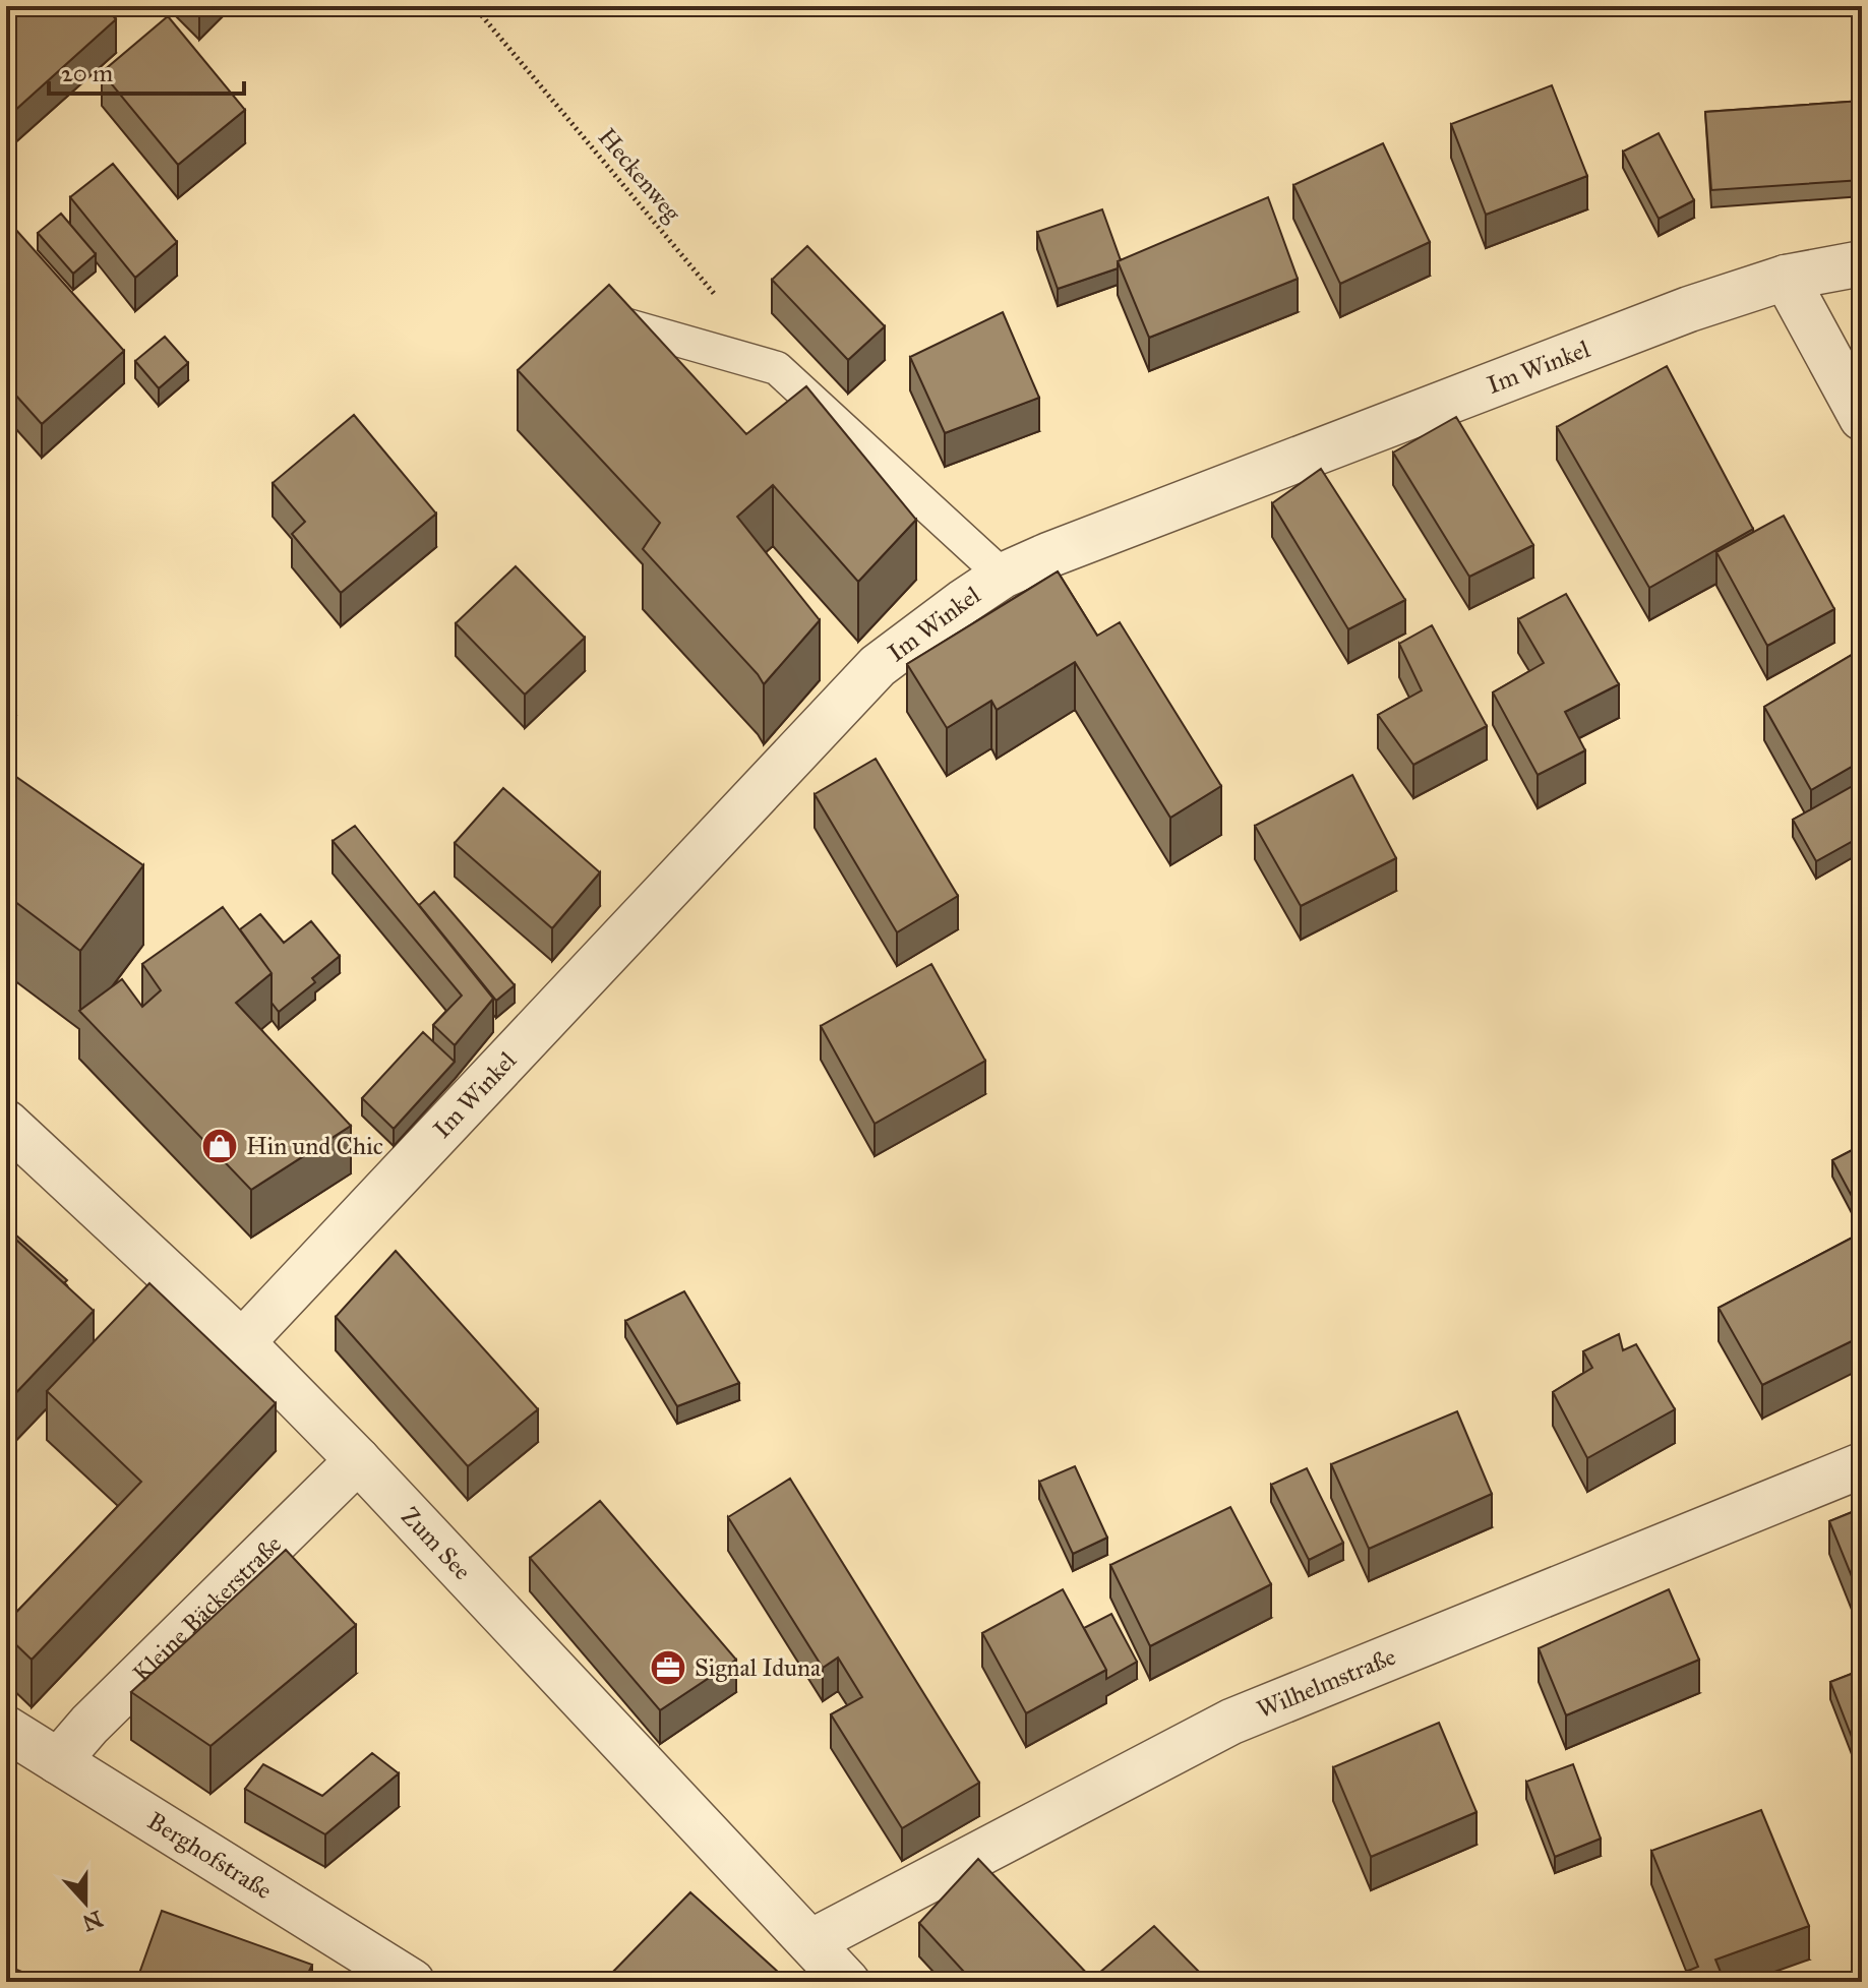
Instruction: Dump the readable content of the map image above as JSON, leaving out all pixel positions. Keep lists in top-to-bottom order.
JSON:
{
  "streets": {
    "street": [
      "Im Winkel",
      "Zum See",
      "Kleine Bäckerstraße",
      "Wilhelmstraße",
      "Berghofstraße"
    ],
    "path": ["Heckenweg"]
  },
  "crossings": [
    ["Im Winkel", "Zum See"],
    ["Zum See", "Kleine Bäckerstraße"],
    ["Zum See", "Wilhelmstraße"],
    ["Kleine Bäckerstraße", "Berghofstraße"]
  ],
  "places": {
    "shop": ["Hin und Chic"],
    "office": ["Signal Iduna"]
  },
  "scale_bar": "20 m",
  "north": "bottom"
}
